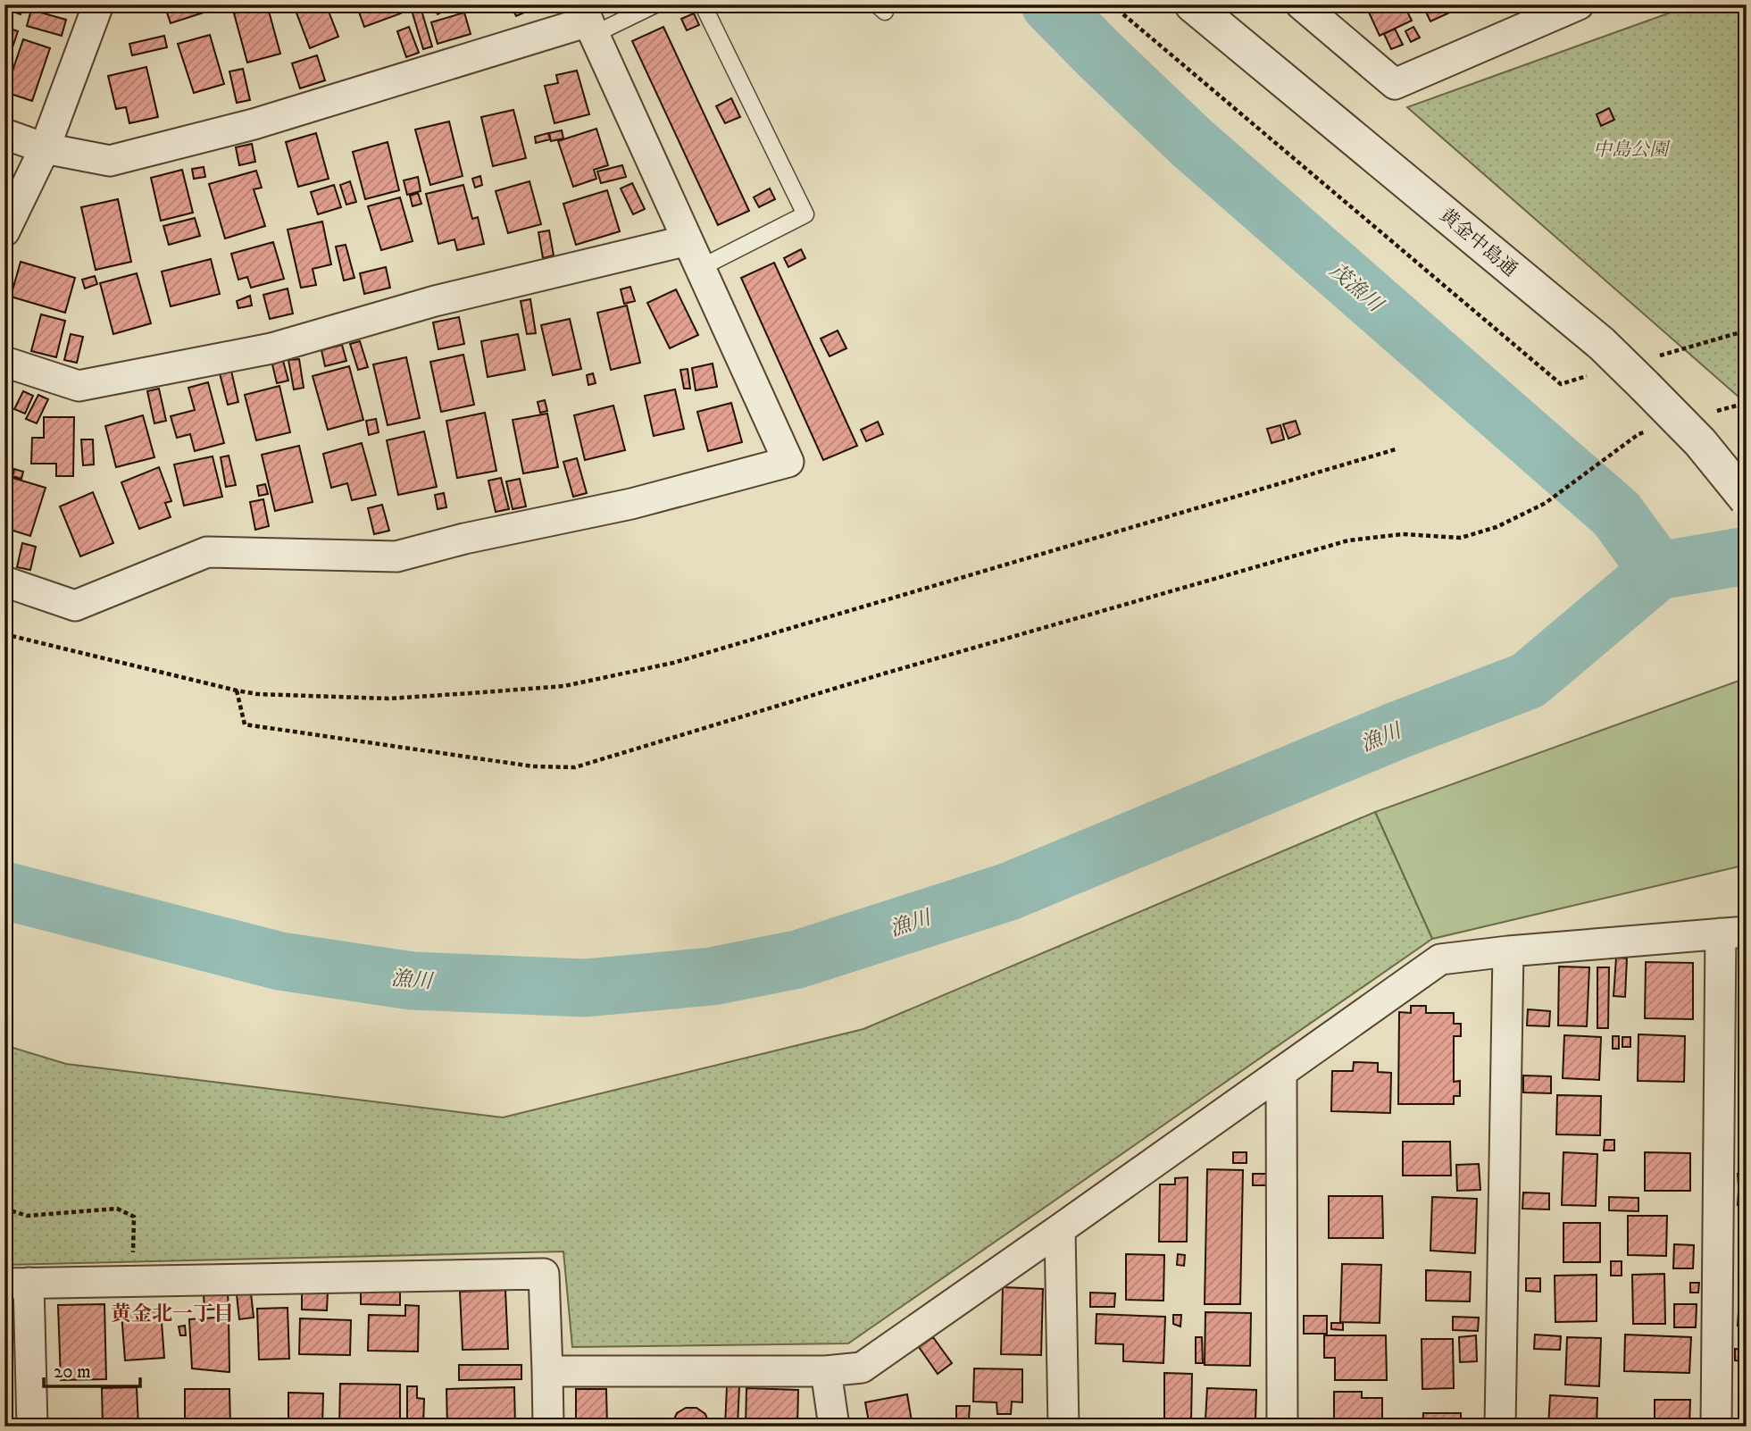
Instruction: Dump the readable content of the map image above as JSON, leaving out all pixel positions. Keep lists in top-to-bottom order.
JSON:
{
  "streets": {
    "street": ["黄金中島通"]
  },
  "districts": ["黄金北一丁目"],
  "water": ["茂漁川", "漁川"],
  "parks": ["中島公園"],
  "scale_bar": "20 m"
}
